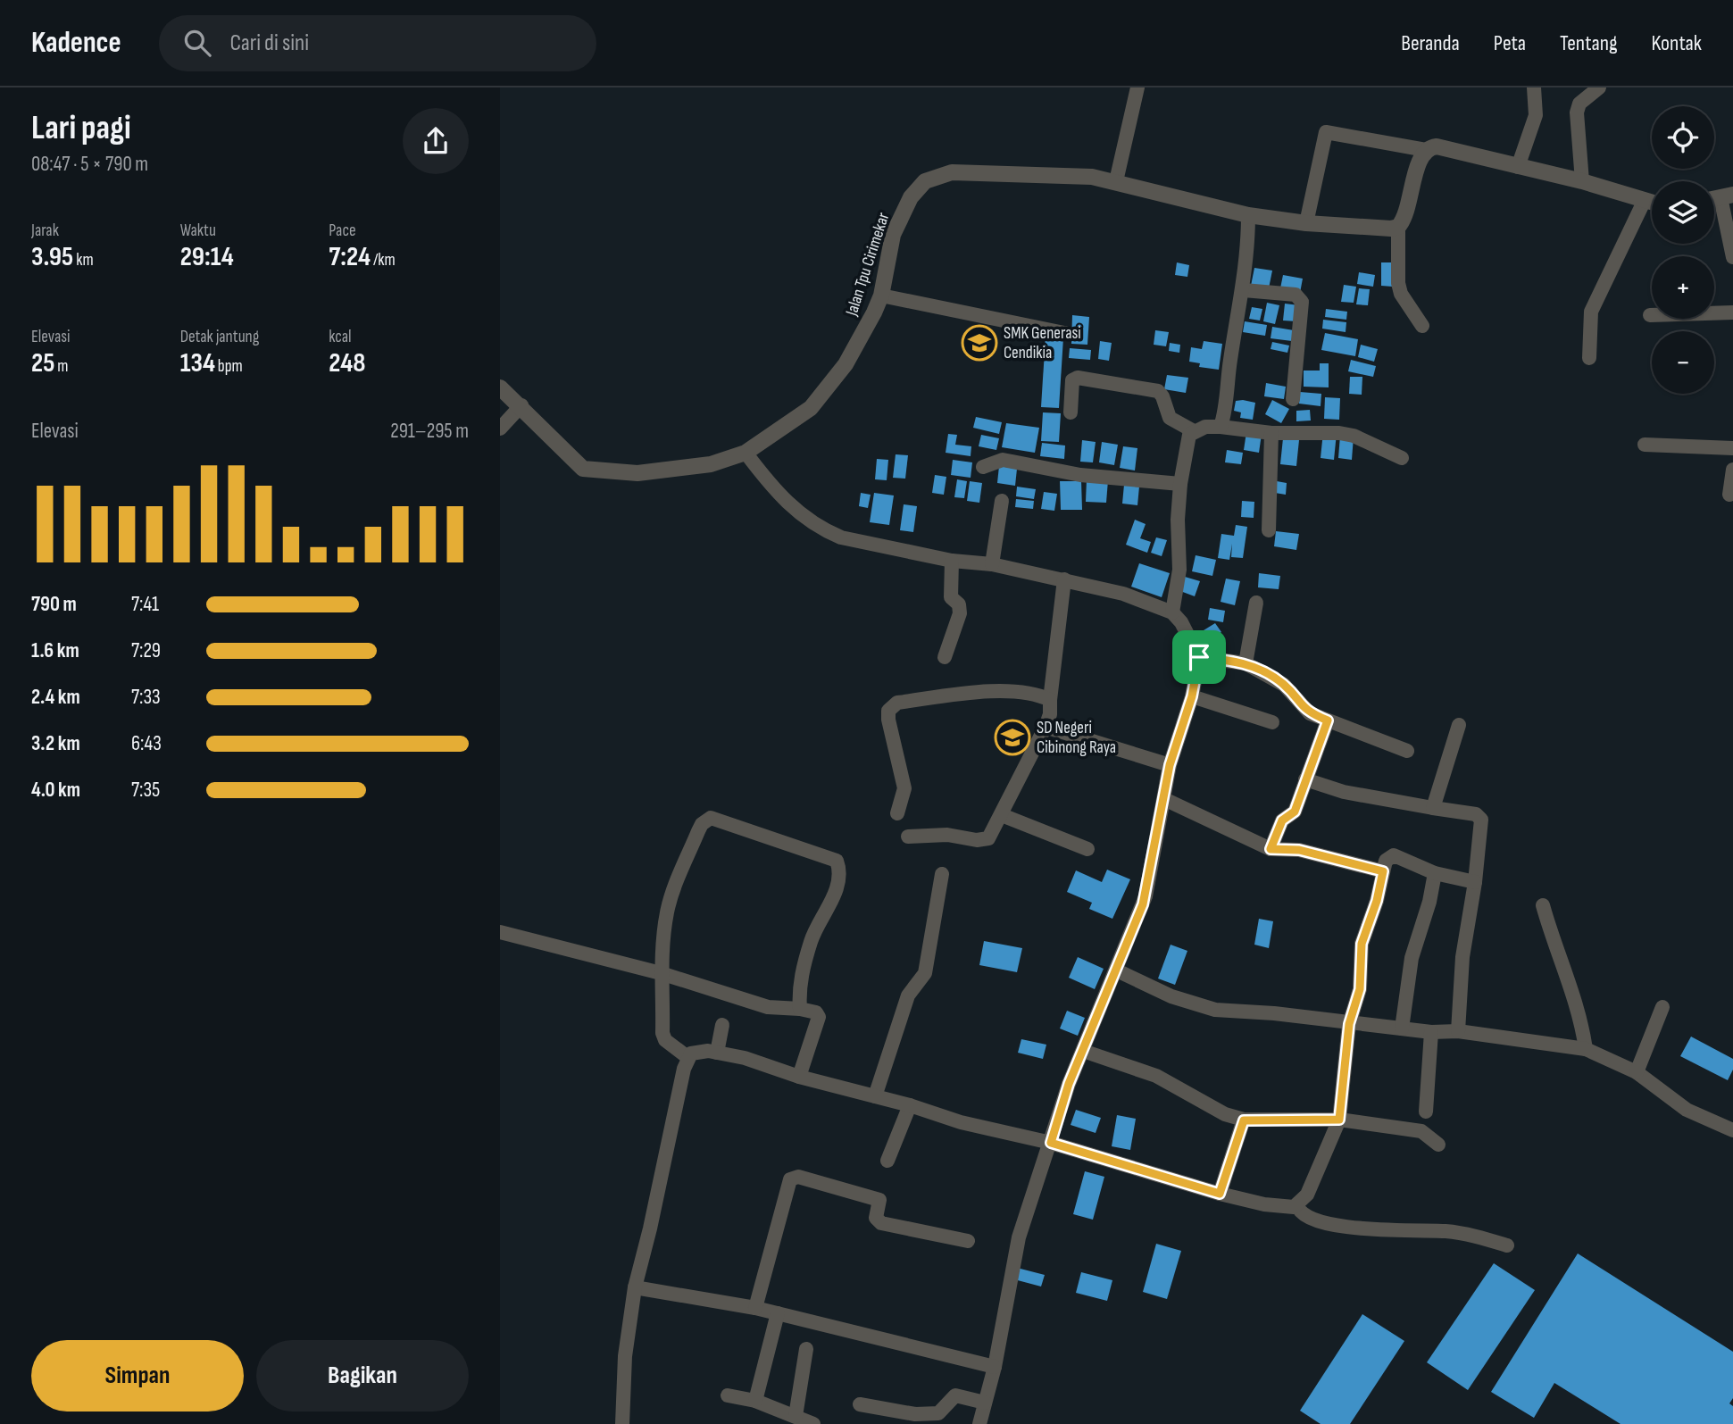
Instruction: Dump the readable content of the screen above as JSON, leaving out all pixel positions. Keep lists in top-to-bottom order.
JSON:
{
  "streets": {
    "street": ["Jalan Tpu Cirimekar"]
  },
  "places": {
    "school or university": ["SMK Generasi Cendikia", "SD Negeri Cibinong Raya"]
  },
  "page": {
    "header": "Kadence",
    "search": "Cari di sini",
    "nav": [
      "Beranda",
      "Peta",
      "Tentang",
      "Kontak"
    ],
    "heading": ["Lari pagi", "08:47 · 5 × 790 m"],
    "map_buttons": ["+", "−"],
    "stats": [
      ["Jarak", "3.95 km"],
      ["Waktu", "29:14"],
      ["Pace", "7:24 /km"],
      ["Elevasi", "25 m"],
      ["Detak jantung", "134 bpm"],
      ["kcal", "248"]
    ],
    "chart": ["Elevasi", "291–295 m"],
    "list": [
      {
        "name": "790 m",
        "note": "7:41"
      },
      {
        "name": "1.6 km",
        "note": "7:29"
      },
      {
        "name": "2.4 km",
        "note": "7:33"
      },
      {
        "name": "3.2 km",
        "note": "6:43"
      },
      {
        "name": "4.0 km",
        "note": "7:35"
      }
    ],
    "buttons": ["Simpan", "Bagikan"]
  }
}
